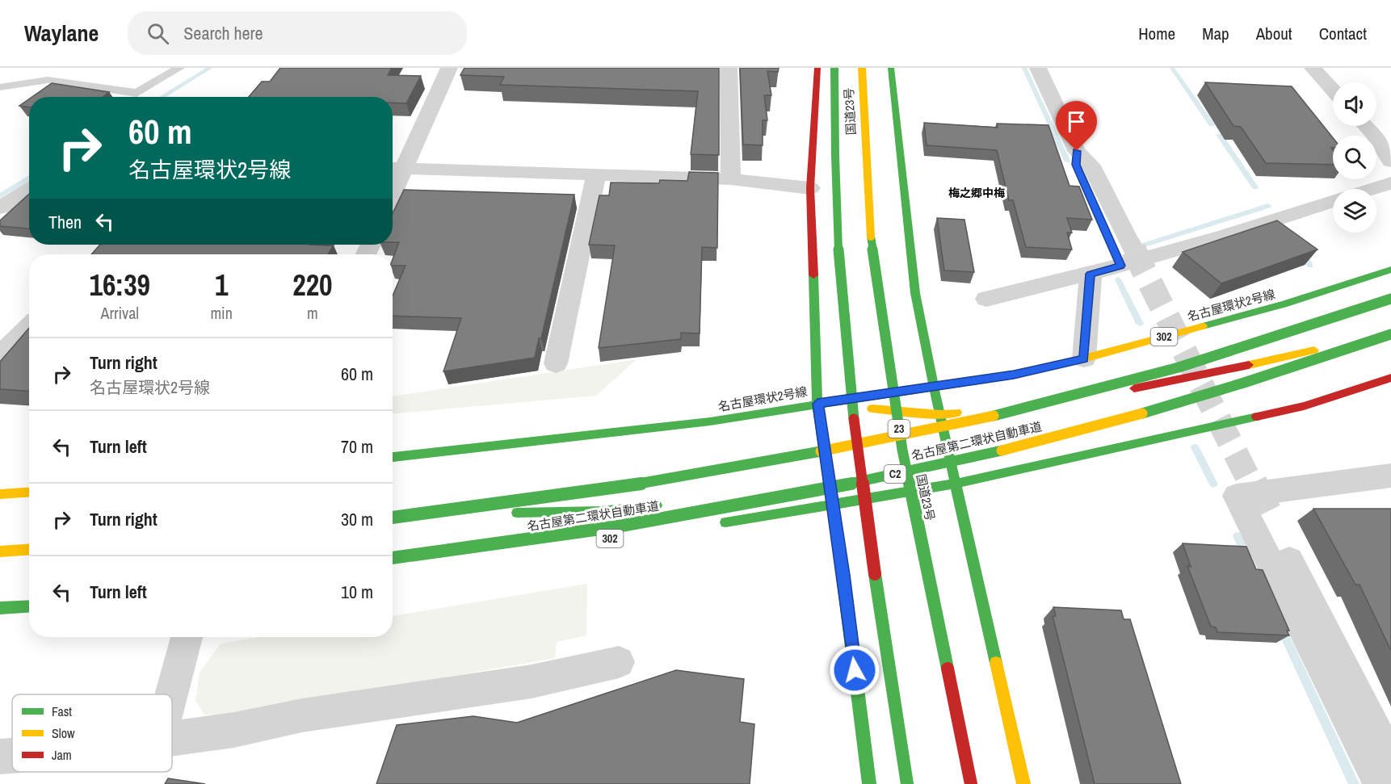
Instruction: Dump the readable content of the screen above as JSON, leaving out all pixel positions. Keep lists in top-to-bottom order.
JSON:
{
  "streets": {
    "highway": [
      "国道23号",
      "名古屋環状2号線",
      "302",
      "23",
      "名古屋第二環状自動車道",
      "C2"
    ]
  },
  "districts": ["梅之郷中梅"],
  "legend": ["Fast", "Slow", "Jam"],
  "page": {
    "header": "Waylane",
    "search": "Search here",
    "nav": [
      "Home",
      "Map",
      "About",
      "Contact"
    ],
    "turn": ["60 m", "名古屋環状2号線"],
    "then": "Then",
    "eta": [
      "16:39",
      "Arrival",
      "1",
      "min",
      "220",
      "m"
    ],
    "list": [
      {
        "name": "Turn right",
        "note": "名古屋環状2号線",
        "value": "60 m"
      },
      {
        "name": "Turn left",
        "value": "70 m"
      },
      {
        "name": "Turn right",
        "value": "30 m"
      },
      {
        "name": "Turn left",
        "value": "10 m"
      }
    ]
  }
}
